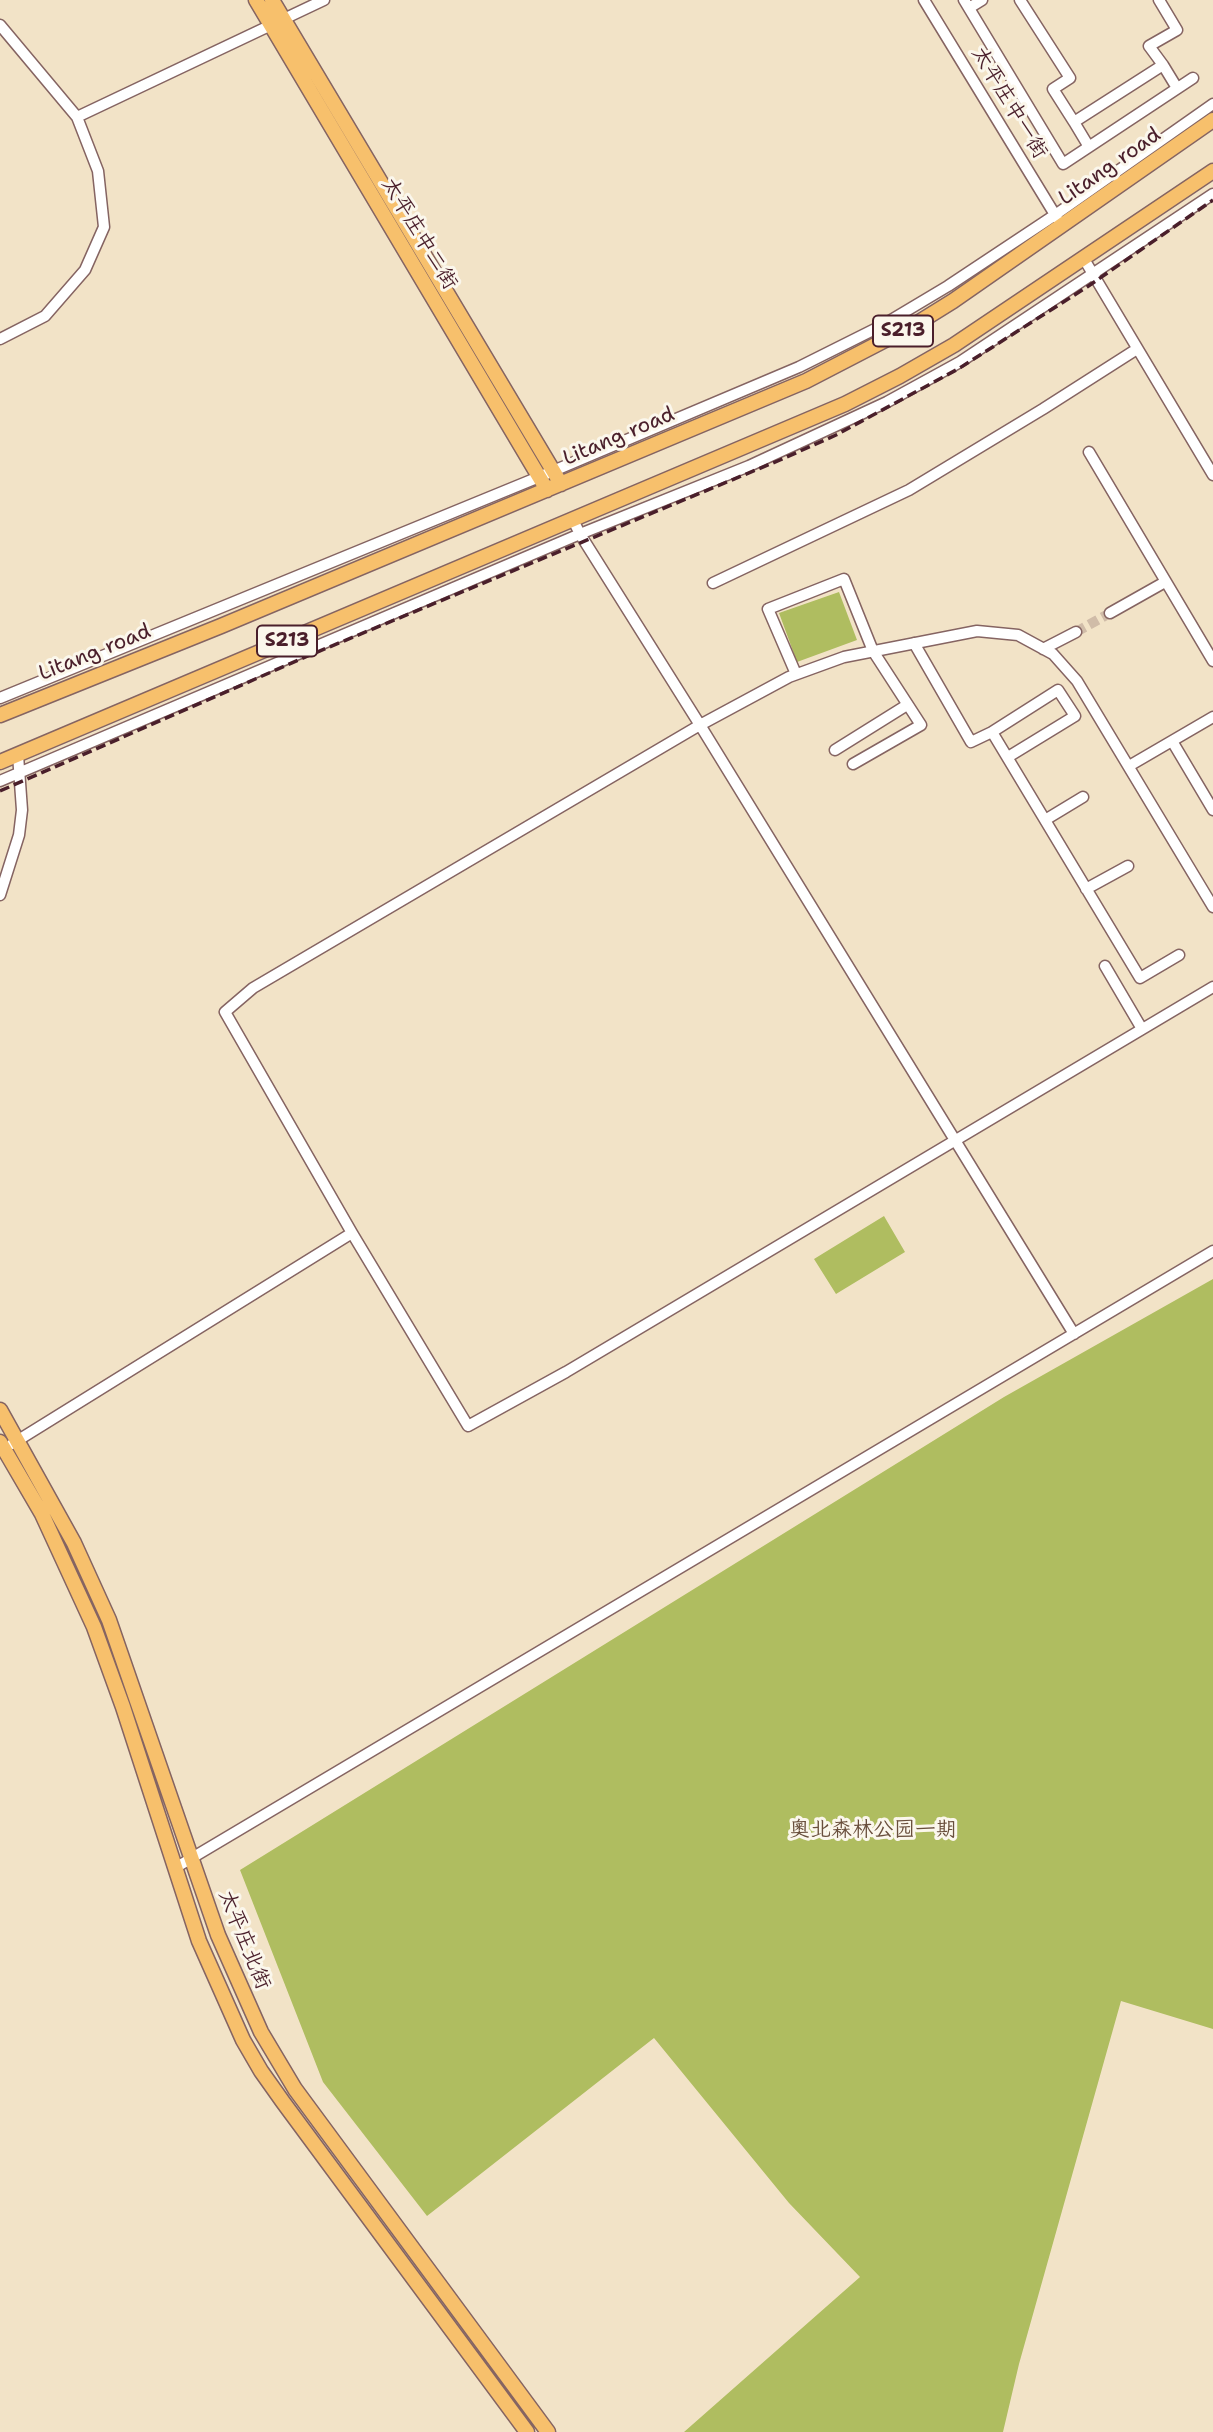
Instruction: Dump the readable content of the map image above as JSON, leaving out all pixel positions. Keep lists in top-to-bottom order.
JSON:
{
  "streets": {
    "main road": [
      "Litang road",
      "太平庄中二街",
      "S213",
      "太平庄北街"
    ],
    "street": ["太平庄中一街"]
  },
  "crossings": [
    ["太平庄中一街", "Litang road"],
    ["Litang road", "太平庄中二街"]
  ],
  "parks": ["奥北森林公园一期"]
}
